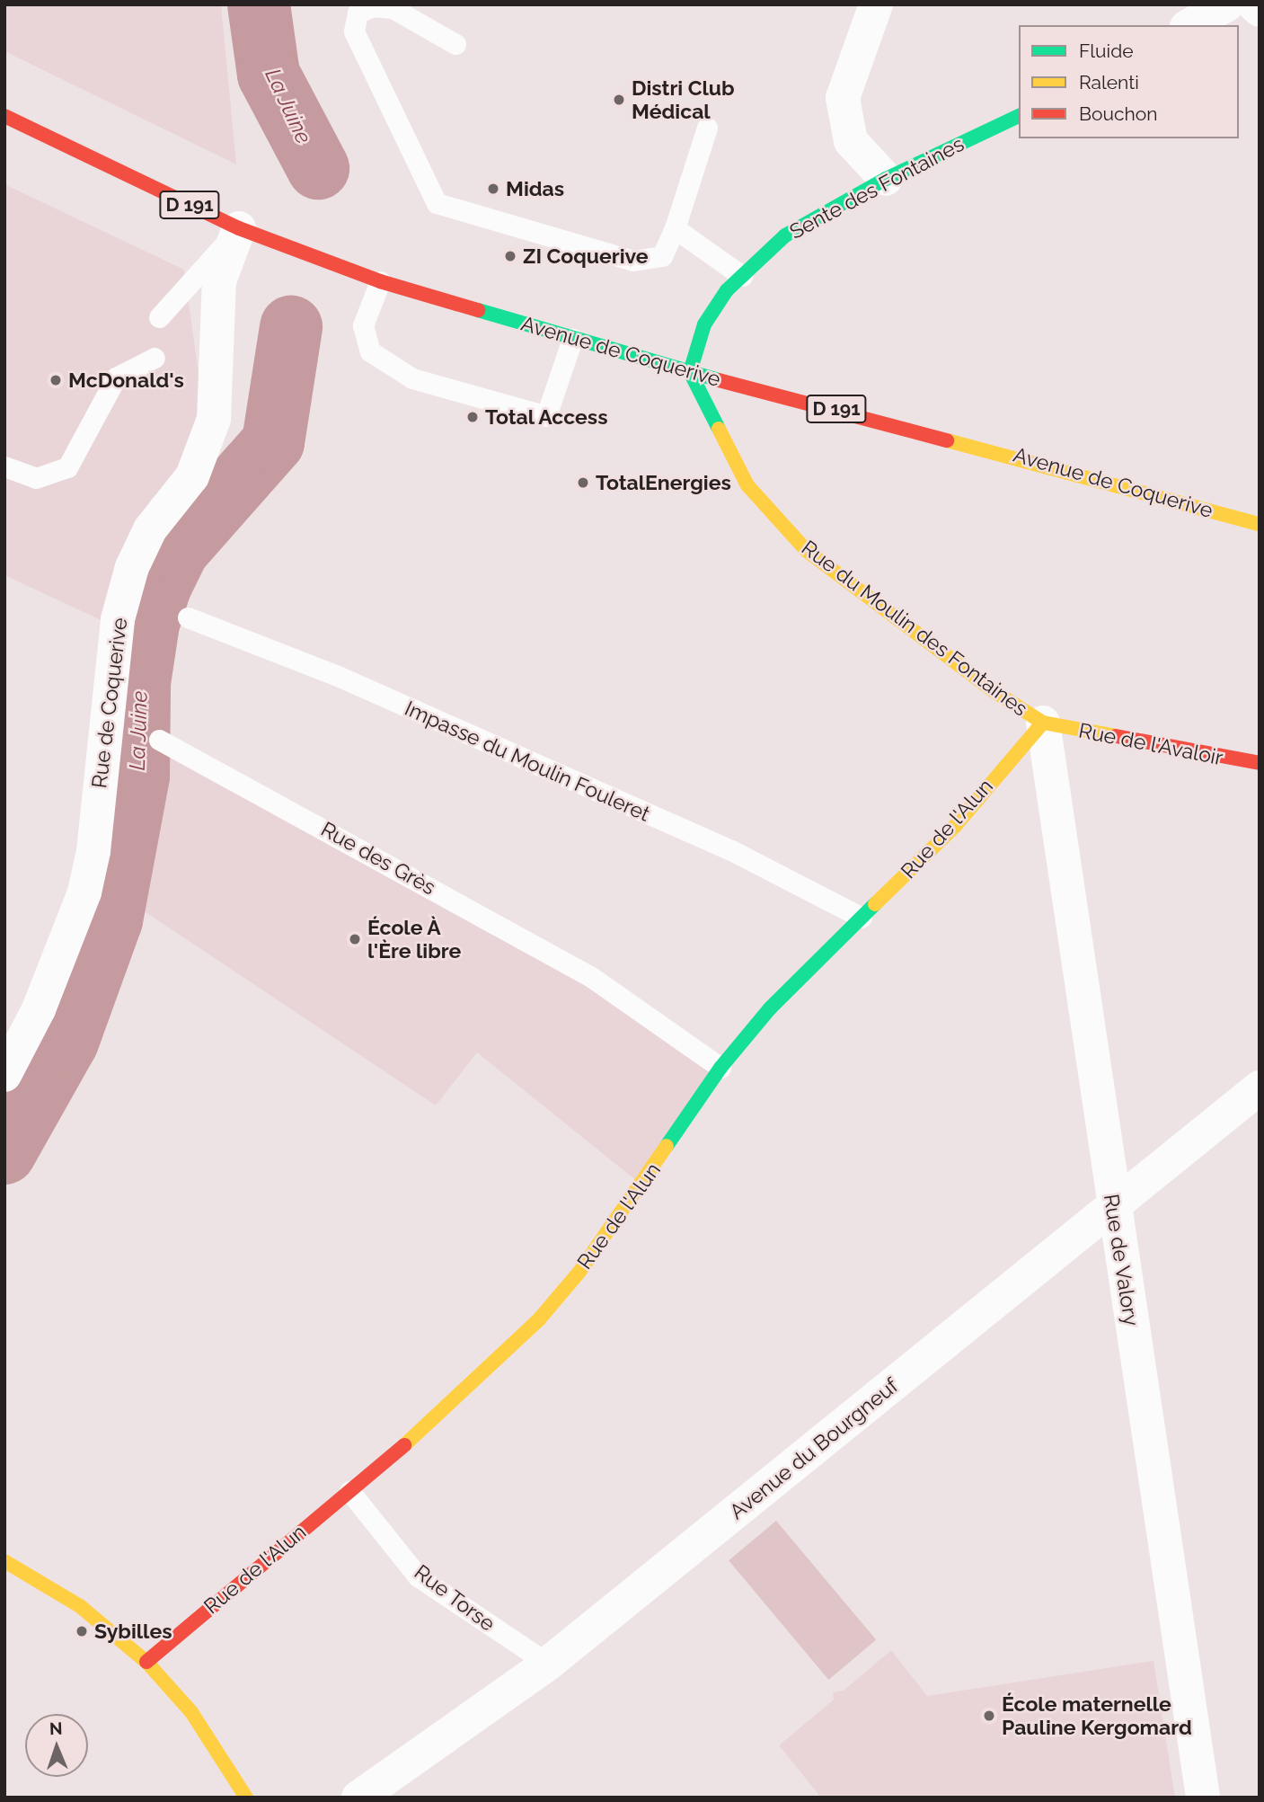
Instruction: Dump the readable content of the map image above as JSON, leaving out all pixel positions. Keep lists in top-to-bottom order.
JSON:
{
  "streets": {
    "street": [
      "Sente des Fontaines",
      "D 191",
      "Avenue de Coquerive",
      "Rue du Moulin des Fontaines",
      "Rue de Coquerive",
      "Rue de l'Avaloir",
      "Rue de l'Alun",
      "Rue de Valory",
      "Avenue du Bourgneuf"
    ],
    "lane": ["Impasse du Moulin Fouleret", "Rue des Grès", "Rue Torse"]
  },
  "crossings": [
    ["Sente des Fontaines", "Avenue de Coquerive"],
    ["Sente des Fontaines", "Rue du Moulin des Fontaines"],
    ["Avenue de Coquerive", "Rue du Moulin des Fontaines"],
    ["Avenue de Coquerive", "Rue de Coquerive"],
    ["Rue du Moulin des Fontaines", "Rue de l'Avaloir"],
    ["Rue du Moulin des Fontaines", "Rue de l'Alun"],
    ["Rue du Moulin des Fontaines", "Rue de Valory"],
    ["Rue de l'Avaloir", "Rue de l'Alun"],
    ["Rue de l'Avaloir", "Rue de Valory"],
    ["Impasse du Moulin Fouleret", "Rue de l'Alun"],
    ["Rue de l'Alun", "Rue des Grès"],
    ["Rue de l'Alun", "Rue de Valory"],
    ["Rue de l'Alun", "Rue Torse"],
    ["Rue de Valory", "Avenue du Bourgneuf"],
    ["Avenue du Bourgneuf", "Rue Torse"]
  ],
  "water": ["La Juine"],
  "places": [
    "Distri Club Médical",
    "Midas",
    "ZI Coquerive",
    "McDonald's",
    "Total Access",
    "TotalEnergies",
    "École À l'Ère libre",
    "Sybilles",
    "École maternelle Pauline Kergomard"
  ],
  "legend": ["Fluide", "Ralenti", "Bouchon"],
  "north": "top"
}
